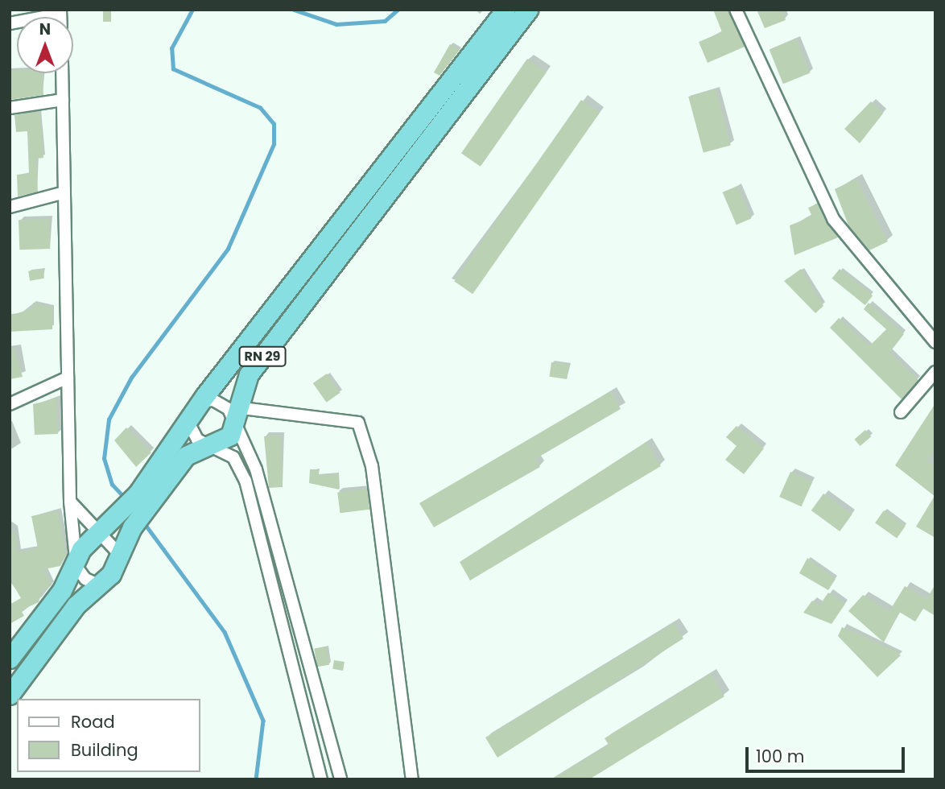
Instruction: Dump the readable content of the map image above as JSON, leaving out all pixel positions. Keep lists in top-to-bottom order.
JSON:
{
  "streets": {
    "highway": ["RN 29"]
  },
  "legend": ["Road", "Building"],
  "scale_bar": "100 m",
  "north": "top"
}
